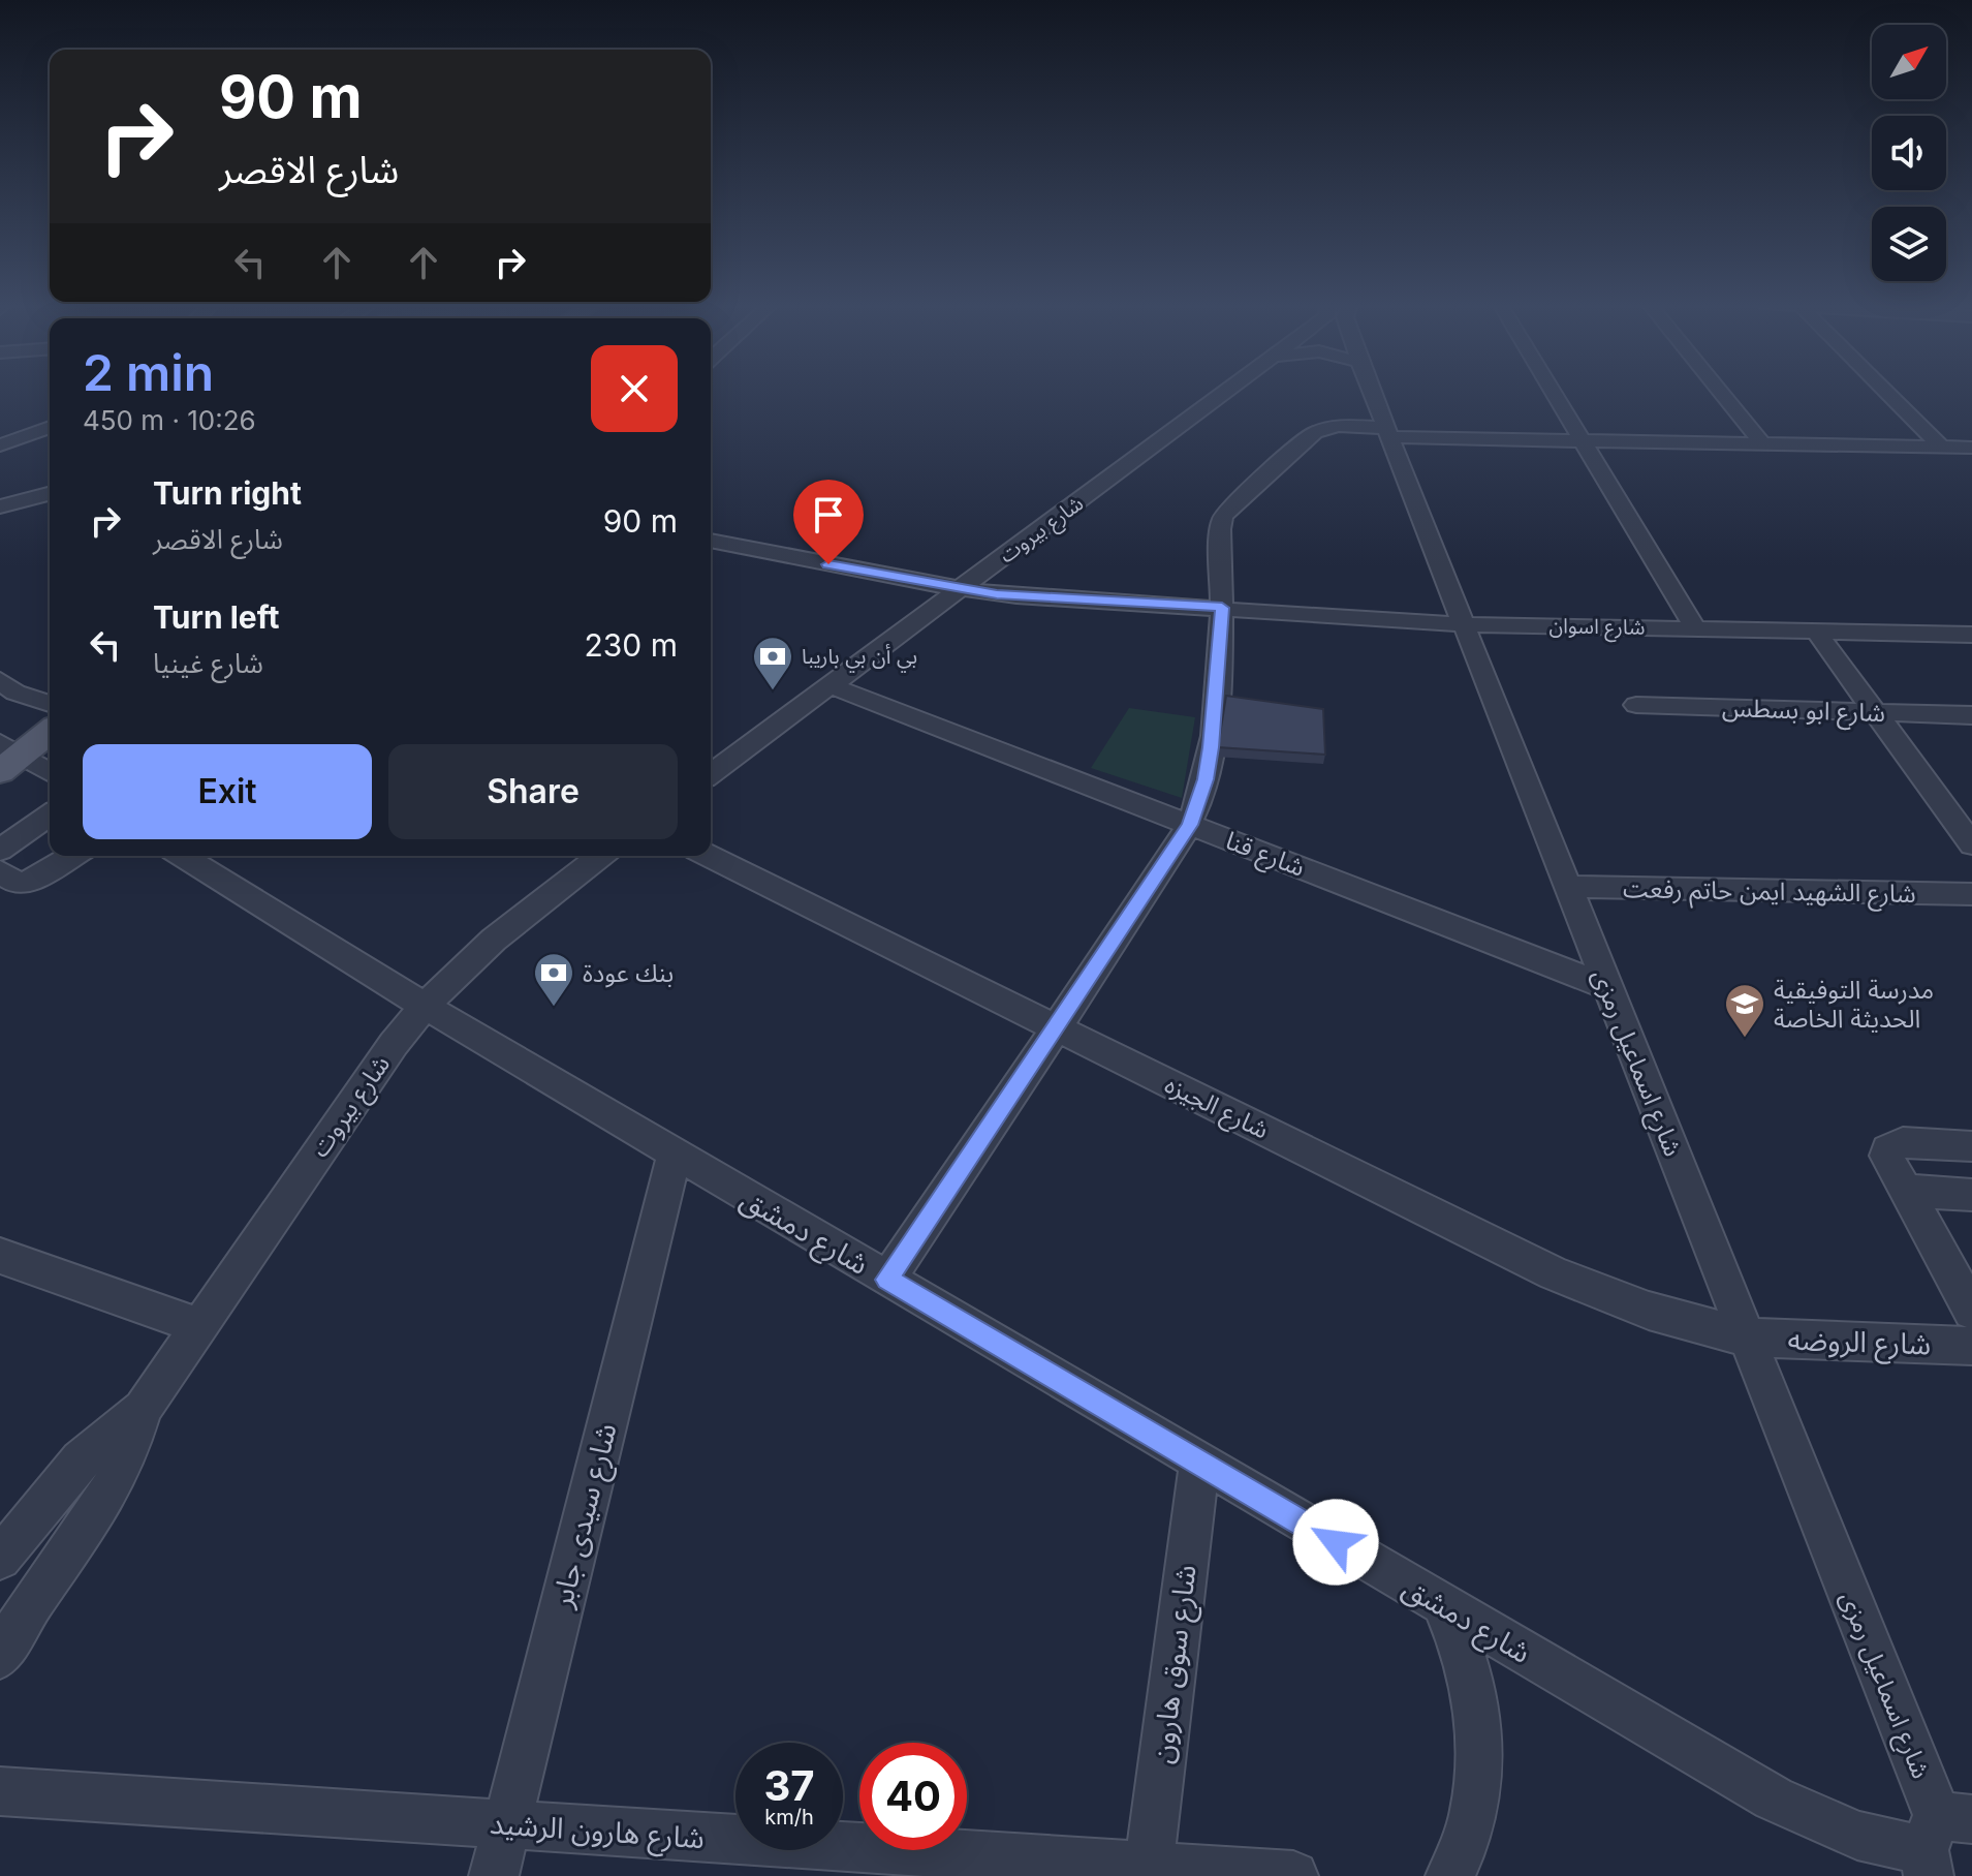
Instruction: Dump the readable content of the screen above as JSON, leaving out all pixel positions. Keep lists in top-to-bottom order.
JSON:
{
  "streets": {
    "street": [
      "شارع بيروت",
      "شارع اسوان",
      "شارع ابو بسطس",
      "شارع قنا",
      "شارع الشهيد ايمن حاتم رفعت",
      "شارع اسماعيل رمزى",
      "شارع الجيزه",
      "شارع دمشق",
      "شارع الروضه",
      "شارع سيدى جابر",
      "شارع سوق هارون",
      "شارع هارون الرشيد"
    ]
  },
  "crossings": [
    ["شارع بيروت", "شارع اسوان"],
    ["شارع بيروت", "شارع قنا"],
    ["شارع بيروت", "شارع دمشق"],
    ["شارع اسوان", "شارع اسماعيل رمزى"],
    ["شارع قنا", "شارع اسماعيل رمزى"],
    ["شارع الشهيد ايمن حاتم رفعت", "شارع اسماعيل رمزى"],
    ["شارع اسماعيل رمزى", "شارع الجيزه"],
    ["شارع اسماعيل رمزى", "شارع دمشق"],
    ["شارع اسماعيل رمزى", "شارع الروضه"],
    ["شارع الجيزه", "شارع الروضه"],
    ["شارع دمشق", "شارع سيدى جابر"],
    ["شارع دمشق", "شارع سوق هارون"],
    ["شارع سيدى جابر", "شارع هارون الرشيد"],
    ["شارع سوق هارون", "شارع هارون الرشيد"]
  ],
  "places": {
    "bank": ["بي أن بي باريبا", "بنك عودة"],
    "school or university": ["مدرسة التوفيقية الحديثة الخاصة"]
  },
  "north": "top right",
  "page": {
    "turn": ["90 m", "شارع الاقصر"],
    "heading": ["2 min", "450 m · 10:26"],
    "list": [
      {
        "name": "Turn right",
        "note": "شارع الاقصر",
        "value": "90 m"
      },
      {
        "name": "Turn left",
        "note": "شارع غينيا",
        "value": "230 m"
      }
    ],
    "buttons": ["Exit", "Share"],
    "speed": "37 km/h",
    "limit": "40"
  }
}
